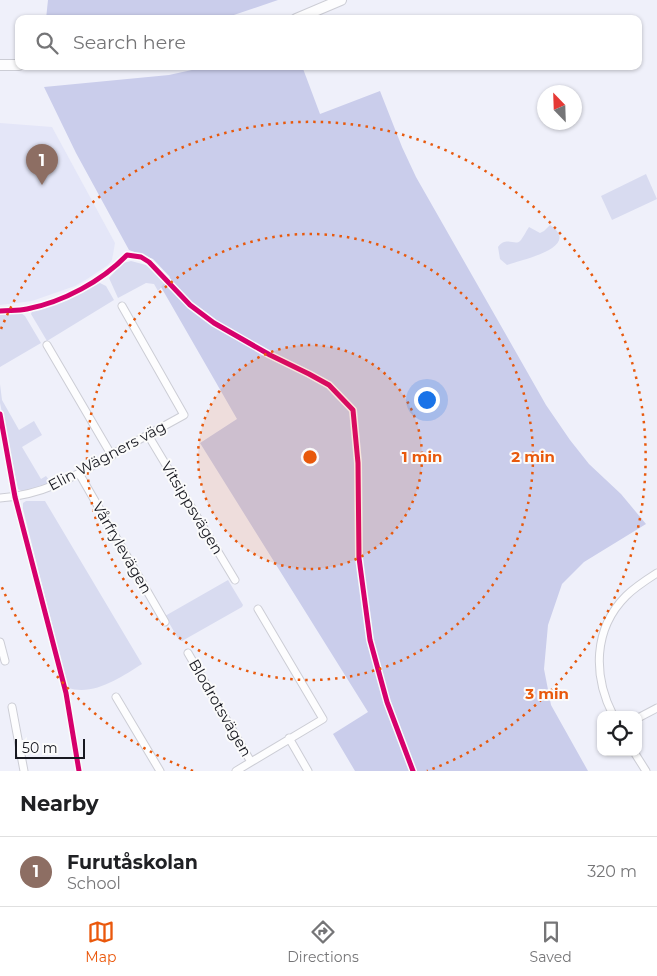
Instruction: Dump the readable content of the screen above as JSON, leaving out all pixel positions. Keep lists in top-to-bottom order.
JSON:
{
  "streets": {
    "street": [
      "Elin Wägners väg",
      "Vitsippsvägen",
      "Vårfrylevägen",
      "Blodrotsvägen"
    ]
  },
  "crossings": [
    ["Elin Wägners väg", "Vitsippsvägen"],
    ["Elin Wägners väg", "Vårfrylevägen"]
  ],
  "scale_bar": "50 m",
  "north": "top left",
  "page": {
    "search": "Search here",
    "pins": "1",
    "scale": "50 m",
    "heading": "Nearby",
    "list": [
      {
        "mark": "1",
        "name": "Furutåskolan",
        "note": "School",
        "value": "320 m"
      }
    ],
    "nav": ["Map", "Directions", "Saved"]
  },
  "rings": ["1 min", "2 min", "3 min"]
}
